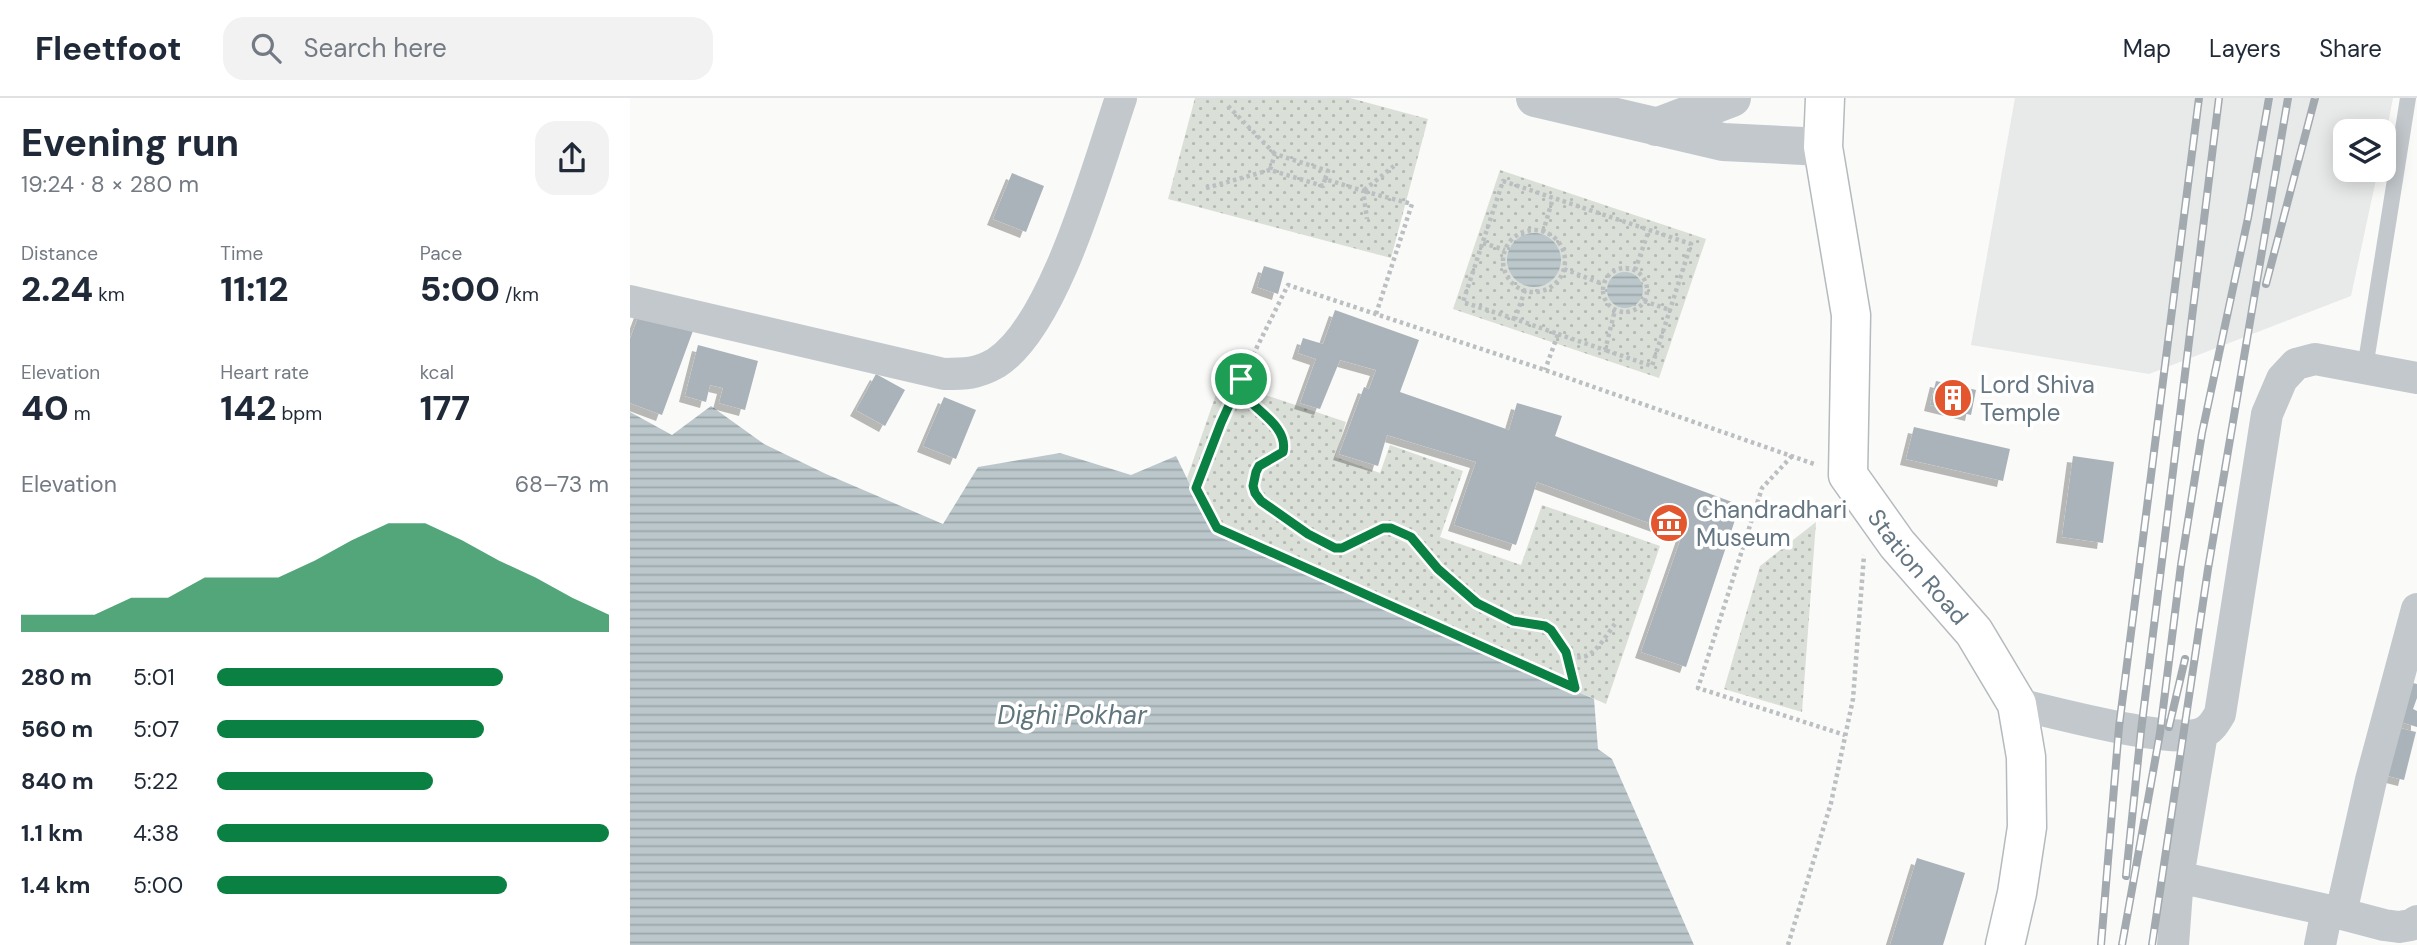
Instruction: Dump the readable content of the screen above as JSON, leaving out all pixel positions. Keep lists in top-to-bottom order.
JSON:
{
  "streets": {
    "main road": ["Station Road"]
  },
  "water": ["Dighi Pokhar"],
  "places": {
    "building": ["Lord Shiva Temple"],
    "museum": ["Chandradhari Museum"]
  },
  "page": {
    "header": "Fleetfoot",
    "search": "Search here",
    "nav": ["Map", "Layers", "Share"],
    "heading": ["Evening run", "19:24 · 8 × 280 m"],
    "stats": [
      ["Distance", "2.24 km"],
      ["Time", "11:12"],
      ["Pace", "5:00 /km"],
      ["Elevation", "40 m"],
      ["Heart rate", "142 bpm"],
      ["kcal", "177"]
    ],
    "chart": ["Elevation", "68–73 m"],
    "list": [
      {
        "name": "280 m",
        "note": "5:01"
      },
      {
        "name": "560 m",
        "note": "5:07"
      },
      {
        "name": "840 m",
        "note": "5:22"
      },
      {
        "name": "1.1 km",
        "note": "4:38"
      },
      {
        "name": "1.4 km",
        "note": "5:00"
      }
    ]
  }
}
